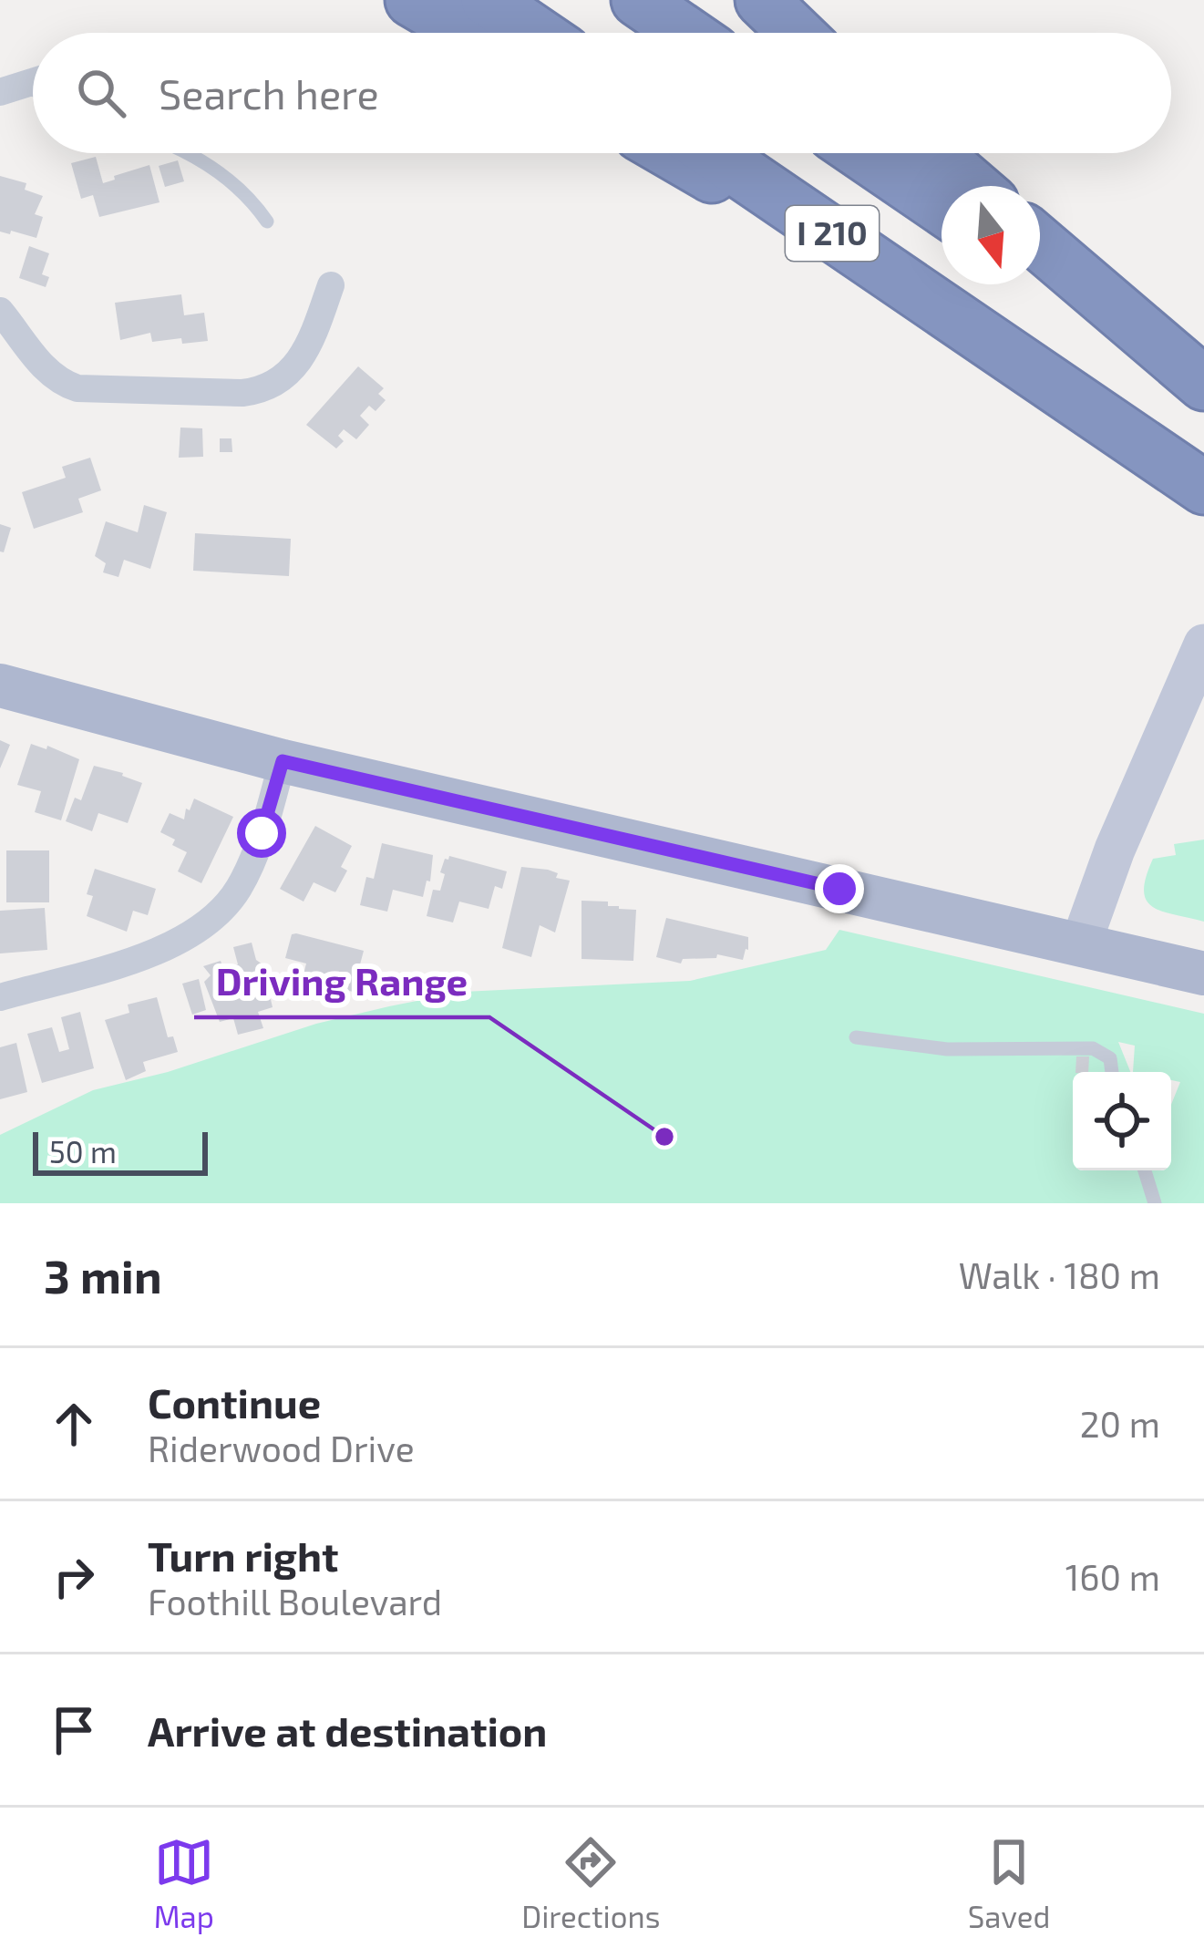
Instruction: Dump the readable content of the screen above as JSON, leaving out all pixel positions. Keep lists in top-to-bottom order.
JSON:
{
  "streets": {
    "highway": ["I 210"]
  },
  "places": ["Driving Range"],
  "scale_bar": "50 m",
  "north": "bottom",
  "page": {
    "search": "Search here",
    "scale": "50 m",
    "heading": ["3 min", "Walk · 180 m"],
    "list": [
      ["Continue", "Riderwood Drive", "20 m"],
      ["Turn right", "Foothill Boulevard", "160 m"],
      "Arrive at destination"
    ],
    "nav": ["Map", "Directions", "Saved"]
  }
}
